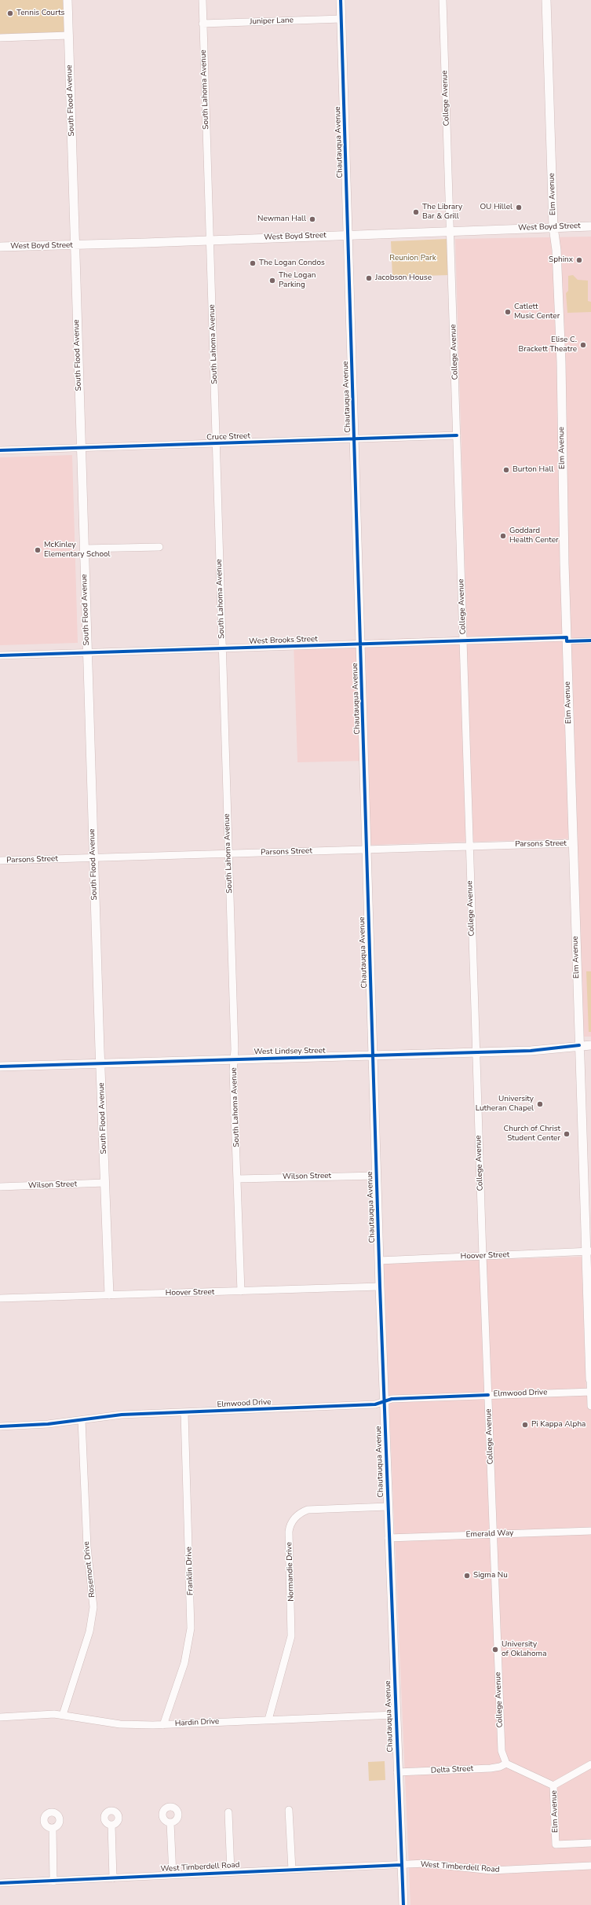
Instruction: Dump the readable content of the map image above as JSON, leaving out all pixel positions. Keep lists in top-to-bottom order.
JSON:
{
  "streets": {
    "street": [
      "Juniper Lane",
      "South Lahoma Avenue",
      "College Avenue",
      "South Flood Avenue",
      "Chautauqua Avenue",
      "Elm Avenue",
      "West Boyd Street",
      "Cruce Street",
      "West Brooks Street",
      "Parsons Street",
      "West Lindsey Street",
      "Wilson Street",
      "Hoover Street",
      "Elmwood Drive",
      "Emerald Way",
      "Rosemont Drive",
      "Franklin Drive",
      "Normandie Drive",
      "Hardin Drive",
      "Delta Street",
      "West Timberdell Road"
    ]
  },
  "crossings": [
    ["Juniper Lane", "South Lahoma Avenue"],
    ["Juniper Lane", "Chautauqua Avenue"],
    ["South Lahoma Avenue", "West Boyd Street"],
    ["South Lahoma Avenue", "Cruce Street"],
    ["South Lahoma Avenue", "West Brooks Street"],
    ["South Lahoma Avenue", "Parsons Street"],
    ["South Lahoma Avenue", "West Lindsey Street"],
    ["South Lahoma Avenue", "Wilson Street"],
    ["South Lahoma Avenue", "Hoover Street"],
    ["College Avenue", "West Boyd Street"],
    ["College Avenue", "Cruce Street"],
    ["College Avenue", "West Brooks Street"],
    ["College Avenue", "Parsons Street"],
    ["College Avenue", "West Lindsey Street"],
    ["College Avenue", "Hoover Street"],
    ["College Avenue", "Elmwood Drive"],
    ["College Avenue", "Emerald Way"],
    ["College Avenue", "Delta Street"],
    ["South Flood Avenue", "West Boyd Street"],
    ["South Flood Avenue", "Cruce Street"],
    ["South Flood Avenue", "West Brooks Street"],
    ["South Flood Avenue", "Parsons Street"],
    ["South Flood Avenue", "West Lindsey Street"],
    ["South Flood Avenue", "Wilson Street"],
    ["South Flood Avenue", "Hoover Street"],
    ["Chautauqua Avenue", "West Boyd Street"],
    ["Chautauqua Avenue", "Cruce Street"],
    ["Chautauqua Avenue", "West Brooks Street"],
    ["Chautauqua Avenue", "Parsons Street"],
    ["Chautauqua Avenue", "West Lindsey Street"],
    ["Chautauqua Avenue", "Wilson Street"],
    ["Chautauqua Avenue", "Hoover Street"],
    ["Chautauqua Avenue", "Elmwood Drive"],
    ["Chautauqua Avenue", "Emerald Way"],
    ["Chautauqua Avenue", "Normandie Drive"],
    ["Chautauqua Avenue", "Hardin Drive"],
    ["Chautauqua Avenue", "Delta Street"],
    ["Chautauqua Avenue", "West Timberdell Road"],
    ["Elm Avenue", "West Boyd Street"],
    ["Elm Avenue", "West Brooks Street"],
    ["Elm Avenue", "Parsons Street"],
    ["Elm Avenue", "West Lindsey Street"],
    ["Elm Avenue", "Hoover Street"],
    ["Elm Avenue", "Elmwood Drive"],
    ["Elmwood Drive", "Rosemont Drive"],
    ["Elmwood Drive", "Franklin Drive"],
    ["Rosemont Drive", "Hardin Drive"],
    ["Franklin Drive", "Hardin Drive"],
    ["Normandie Drive", "Hardin Drive"]
  ],
  "parks": ["Reunion Park"],
  "places": [
    "Tennis Courts",
    "OU Hillel",
    "The Library Bar & Grill",
    "Newman Hall",
    "Sphinx",
    "The Logan Condos",
    "Jacobson House",
    "The Logan Parking",
    "Catlett Music Center",
    "Elise C. Brackett Theatre",
    "Burton Hall",
    "Goddard Health Center",
    "McKinley Elementary School",
    "University Lutheran Chapel",
    "Church of Christ Student Center",
    "Pi Kappa Alpha",
    "Sigma Nu",
    "University of Oklahoma"
  ]
}
